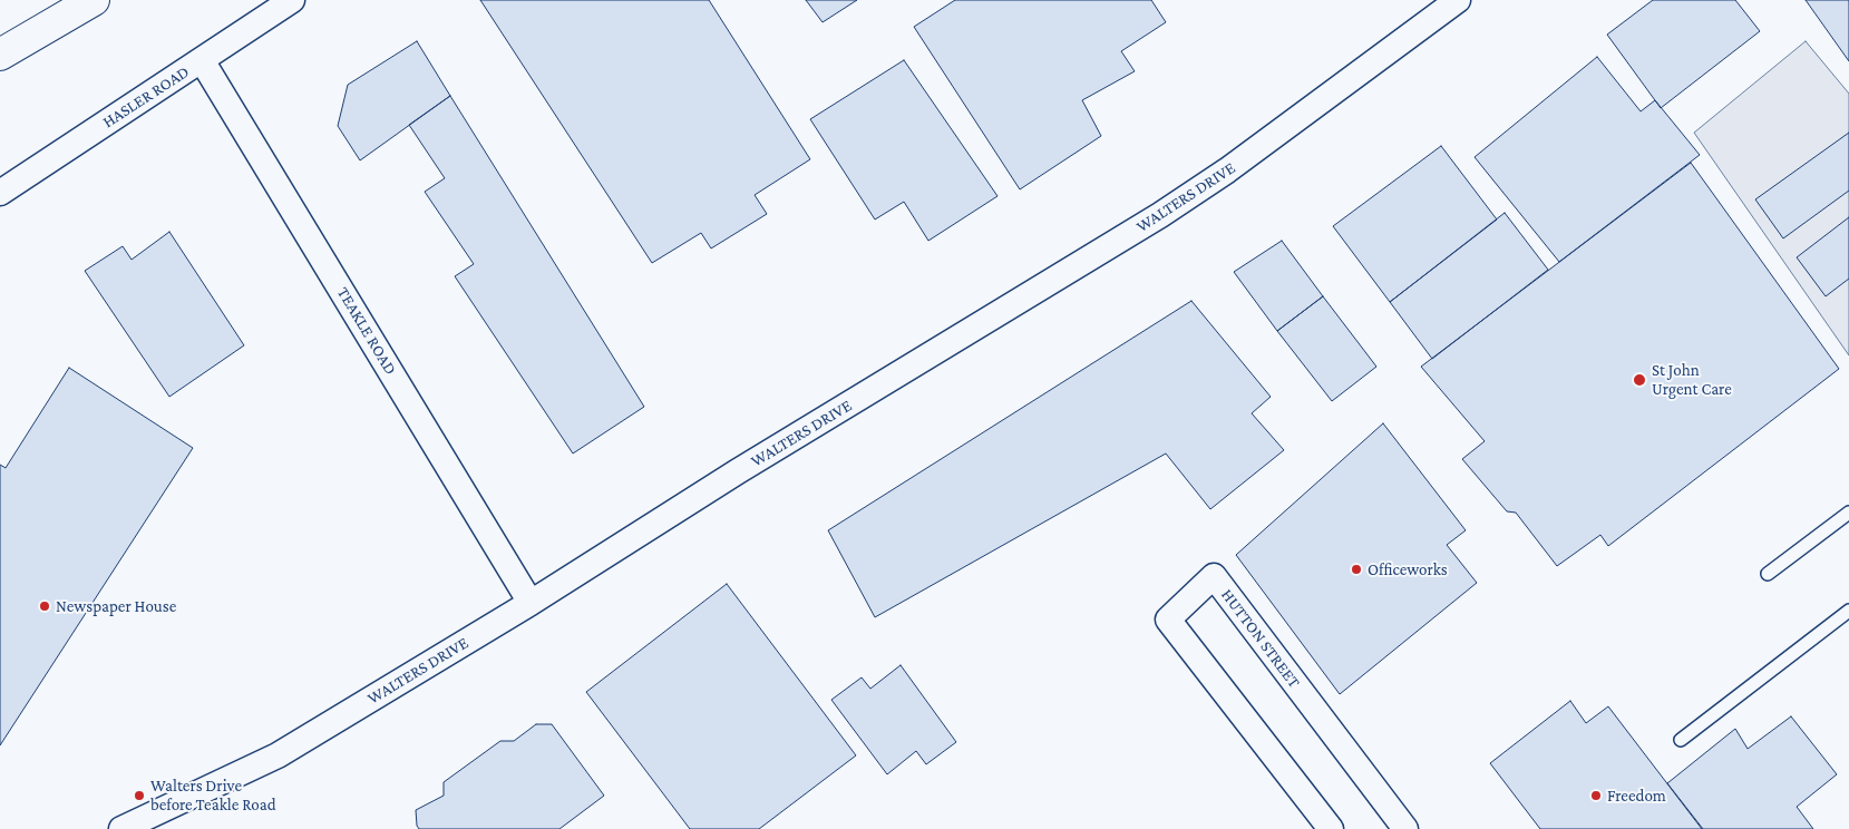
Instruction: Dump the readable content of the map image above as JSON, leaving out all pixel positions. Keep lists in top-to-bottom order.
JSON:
{
  "streets": {
    "street": [
      "HASLER ROAD",
      "WALTERS DRIVE",
      "TEAKLE ROAD",
      "HUTTON STREET"
    ]
  },
  "crossings": [
    ["HASLER ROAD", "TEAKLE ROAD"],
    ["WALTERS DRIVE", "TEAKLE ROAD"]
  ],
  "places": [
    "St John Urgent Care",
    "Officeworks",
    "Newspaper House",
    "Walters Drive before Teakle Road",
    "Freedom"
  ]
}
